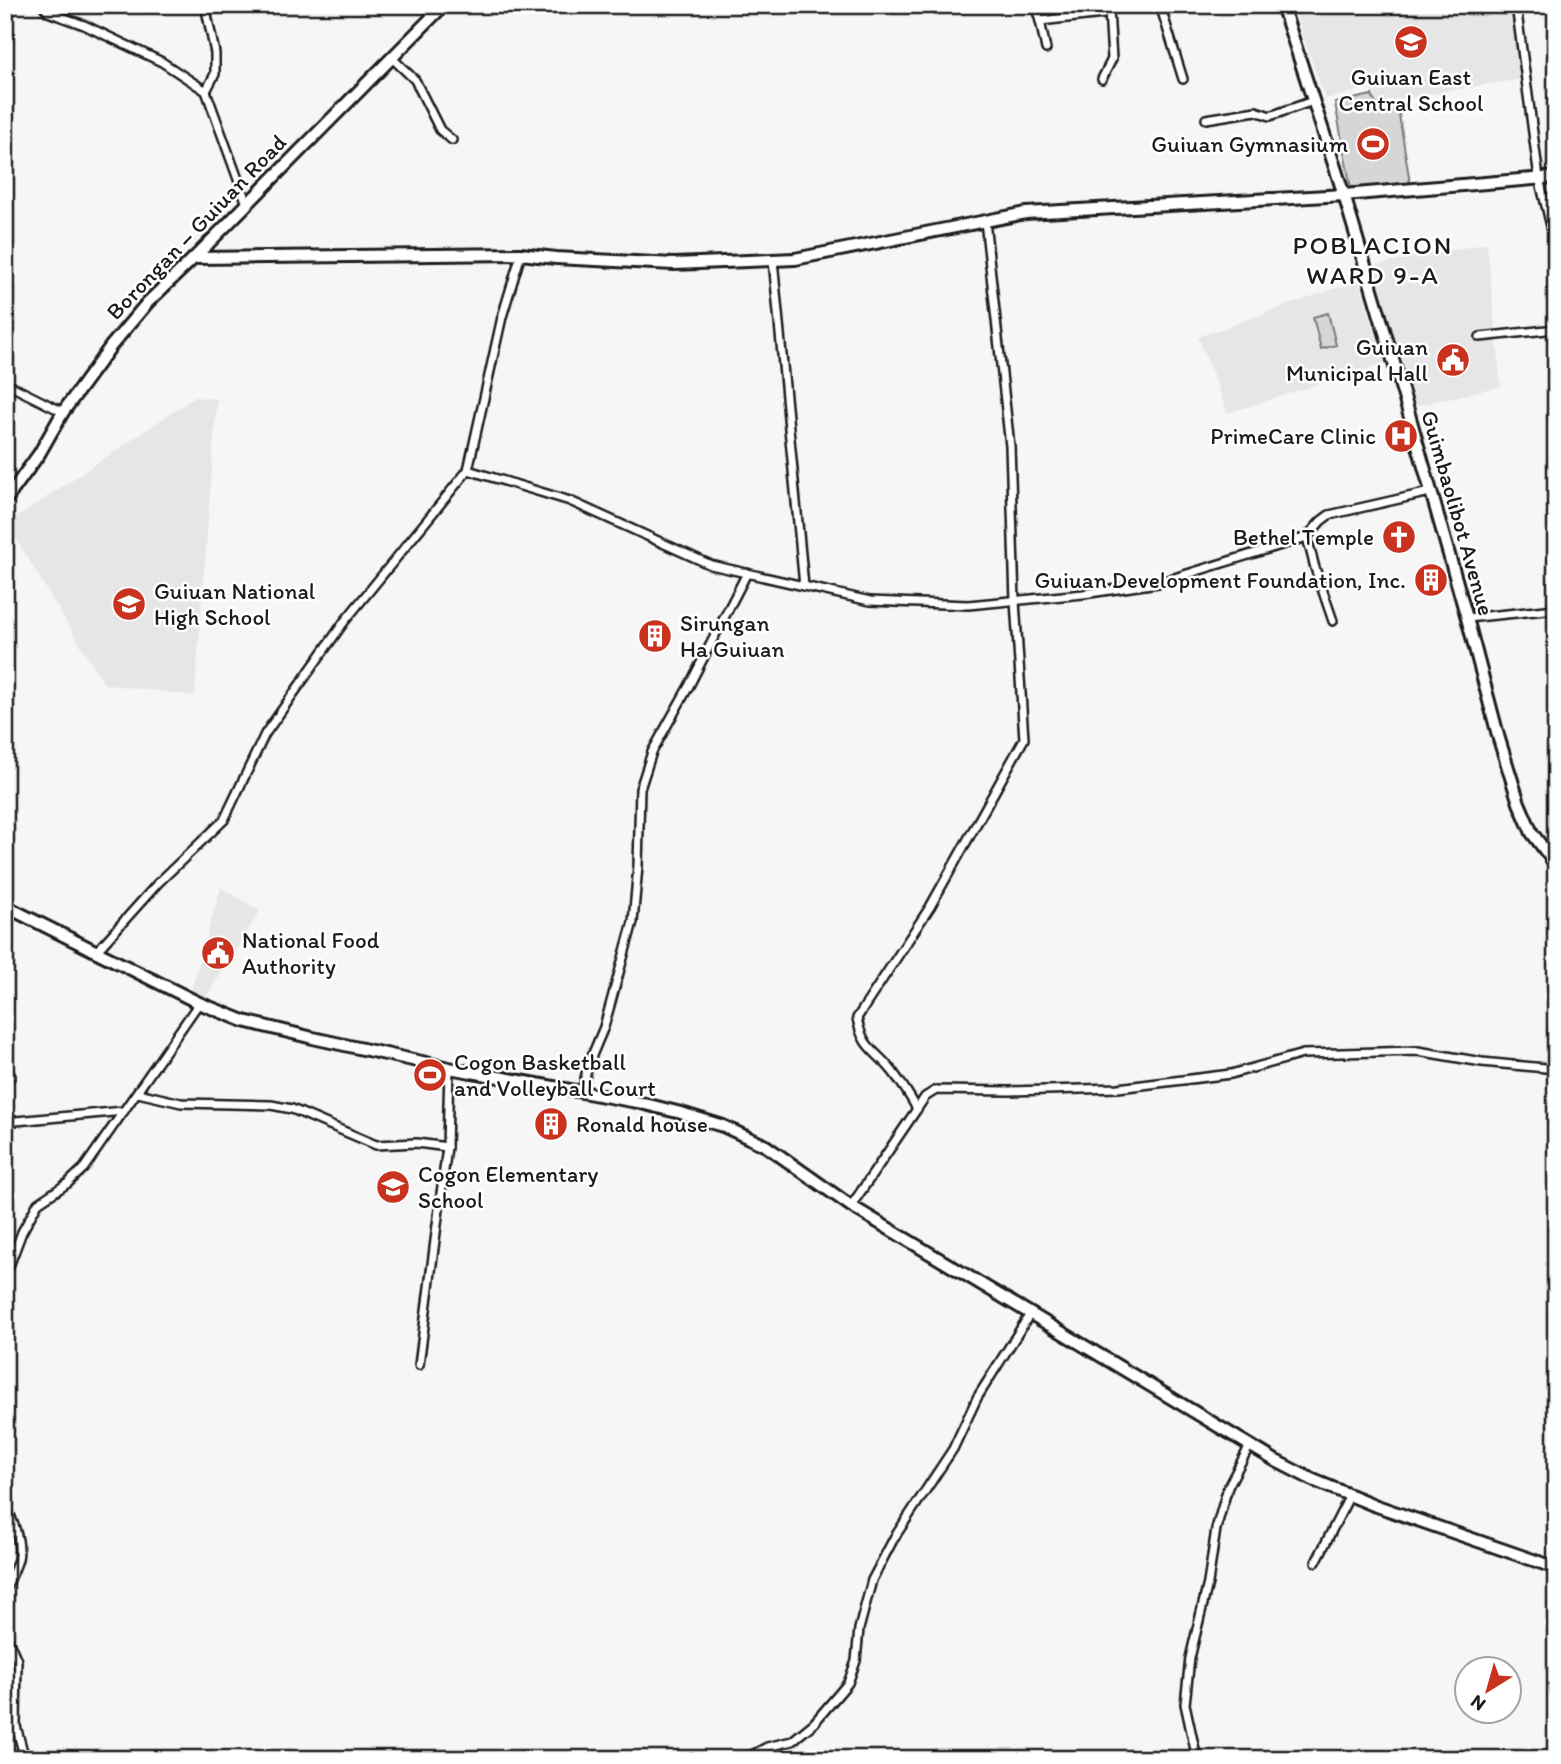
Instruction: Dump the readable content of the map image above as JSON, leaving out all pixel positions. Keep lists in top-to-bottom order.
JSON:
{
  "streets": {
    "street": ["Borongan – Guiuan Road", "Guimbaolibot Avenue"]
  },
  "districts": ["POBLACION WARD 9-A"],
  "places": {
    "school or university": ["Guiuan East Central School", "Guiuan National High School", "Cogon Elementary School"],
    "sports": ["Guiuan Gymnasium", "Cogon Basketball and Volleyball Court"],
    "public building": ["Guiuan Municipal Hall", "National Food Authority"],
    "hospital": ["PrimeCare Clinic"],
    "church": ["Bethel Temple"],
    "building": ["Guiuan Development Foundation, Inc.", "Sirungan Ha Guiuan", "Ronald house"]
  },
  "north": "bottom left"
}
